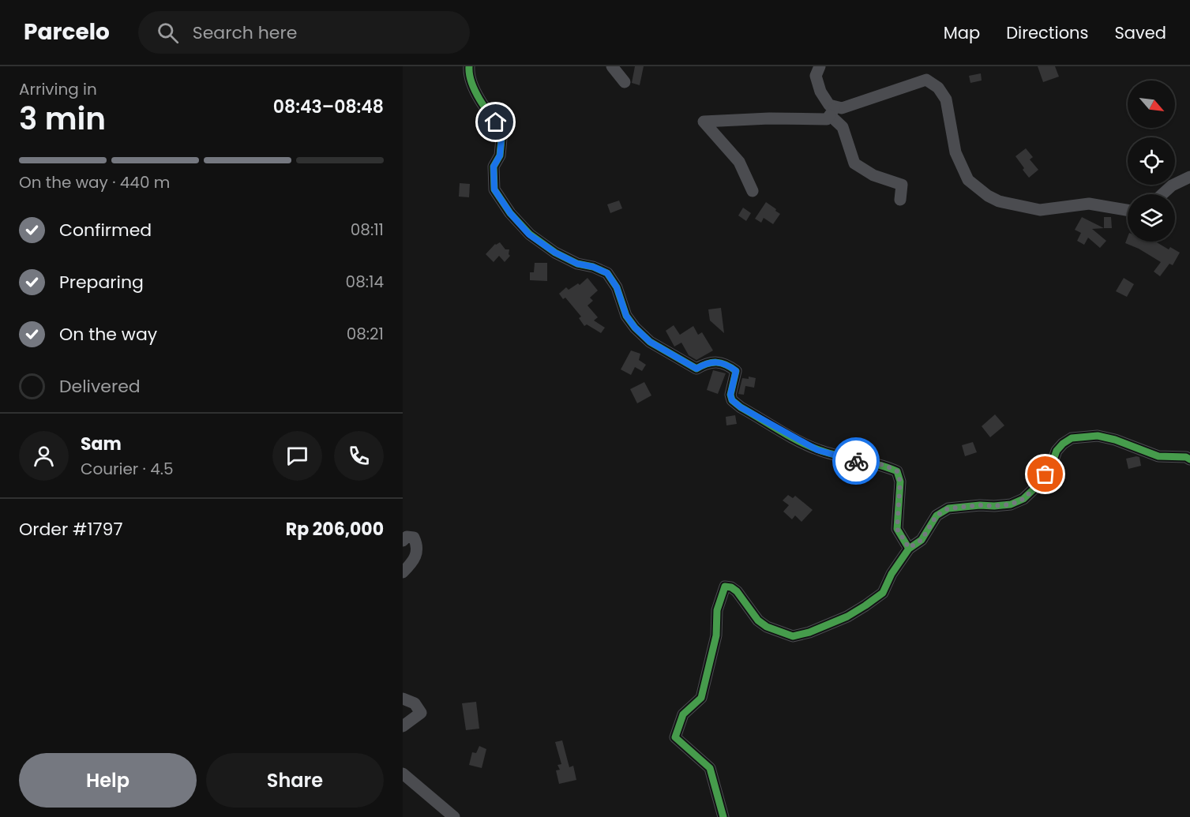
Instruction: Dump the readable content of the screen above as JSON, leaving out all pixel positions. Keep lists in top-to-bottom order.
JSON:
{
  "north": "bottom right",
  "page": {
    "header": "Parcelo",
    "search": "Search here",
    "nav": ["Map", "Directions", "Saved"],
    "heading": ["3 min", "Arriving in", "08:43–08:48"],
    "panel": [
      "Sam",
      "Courier · 4.5",
      "Order #1797",
      "Rp 206,000"
    ],
    "bar": "On the way · 440 m",
    "list": [
      ["Confirmed", "08:11"],
      ["Preparing", "08:14"],
      ["On the way", "08:21"],
      "Delivered"
    ],
    "buttons": ["Help", "Share"]
  }
}
